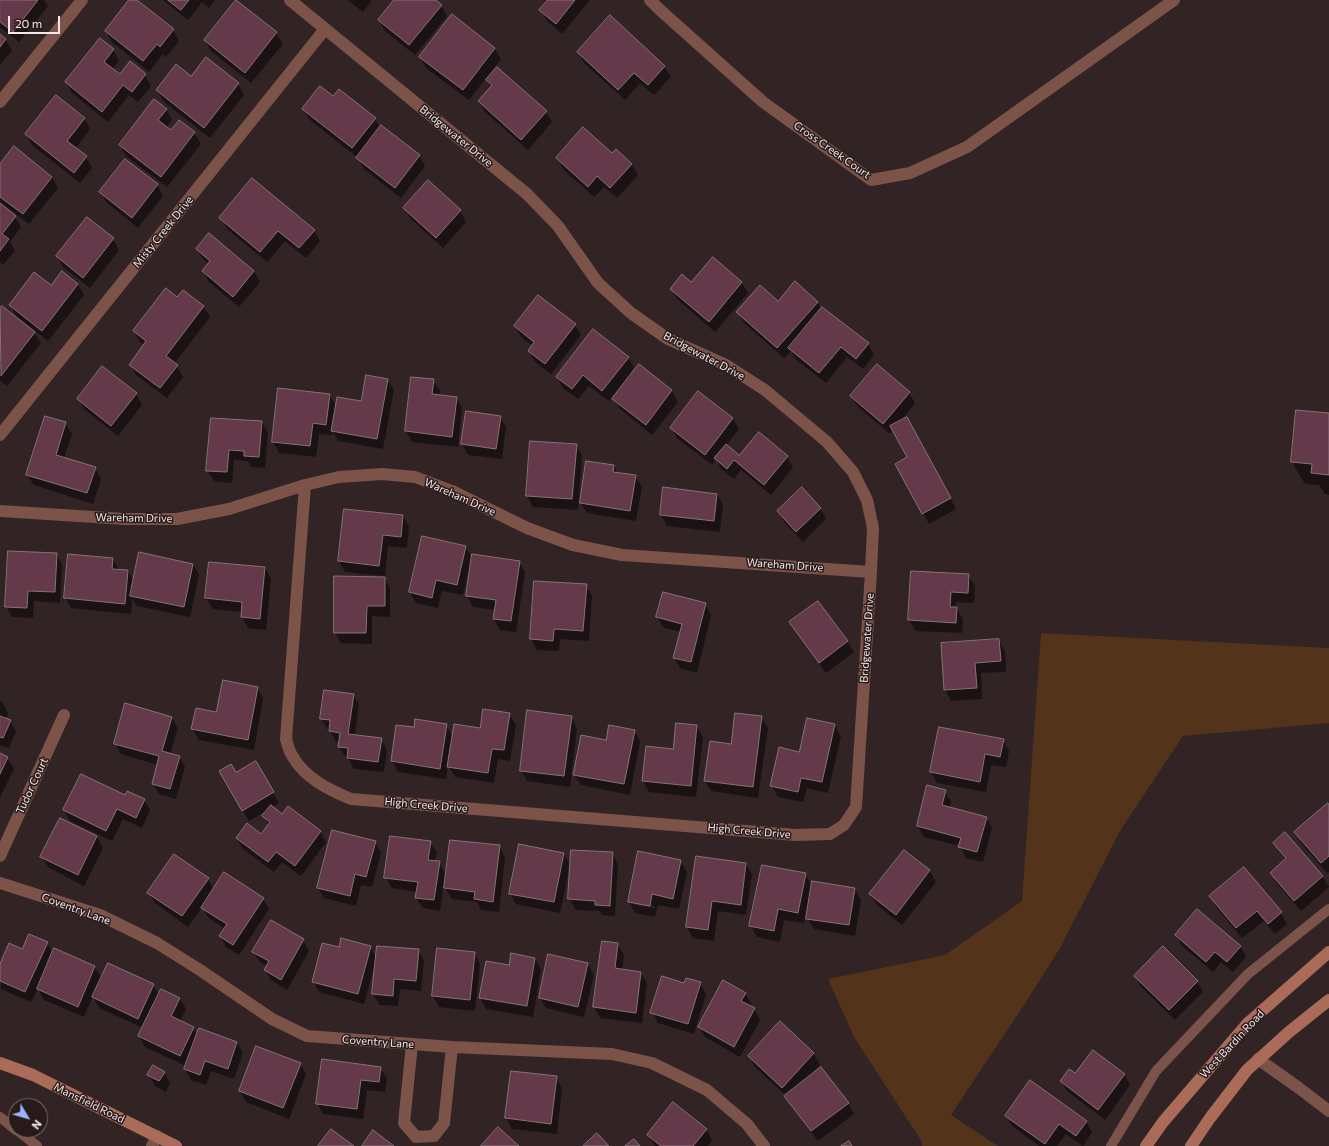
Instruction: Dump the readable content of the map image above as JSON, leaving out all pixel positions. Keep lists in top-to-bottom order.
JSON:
{
  "streets": {
    "main road": ["West Bardin Road", "Mansfield Road"],
    "street": [
      "Bridgewater Drive",
      "Cross Creek Court",
      "Misty Creek Drive",
      "Wareham Drive",
      "Tudor Court",
      "High Creek Drive",
      "Coventry Lane"
    ]
  },
  "crossings": [
    ["Bridgewater Drive", "Misty Creek Drive"],
    ["Bridgewater Drive", "Wareham Drive"],
    ["Bridgewater Drive", "High Creek Drive"],
    ["Wareham Drive", "High Creek Drive"]
  ],
  "scale_bar": "20 m",
  "north": "bottom right"
}
